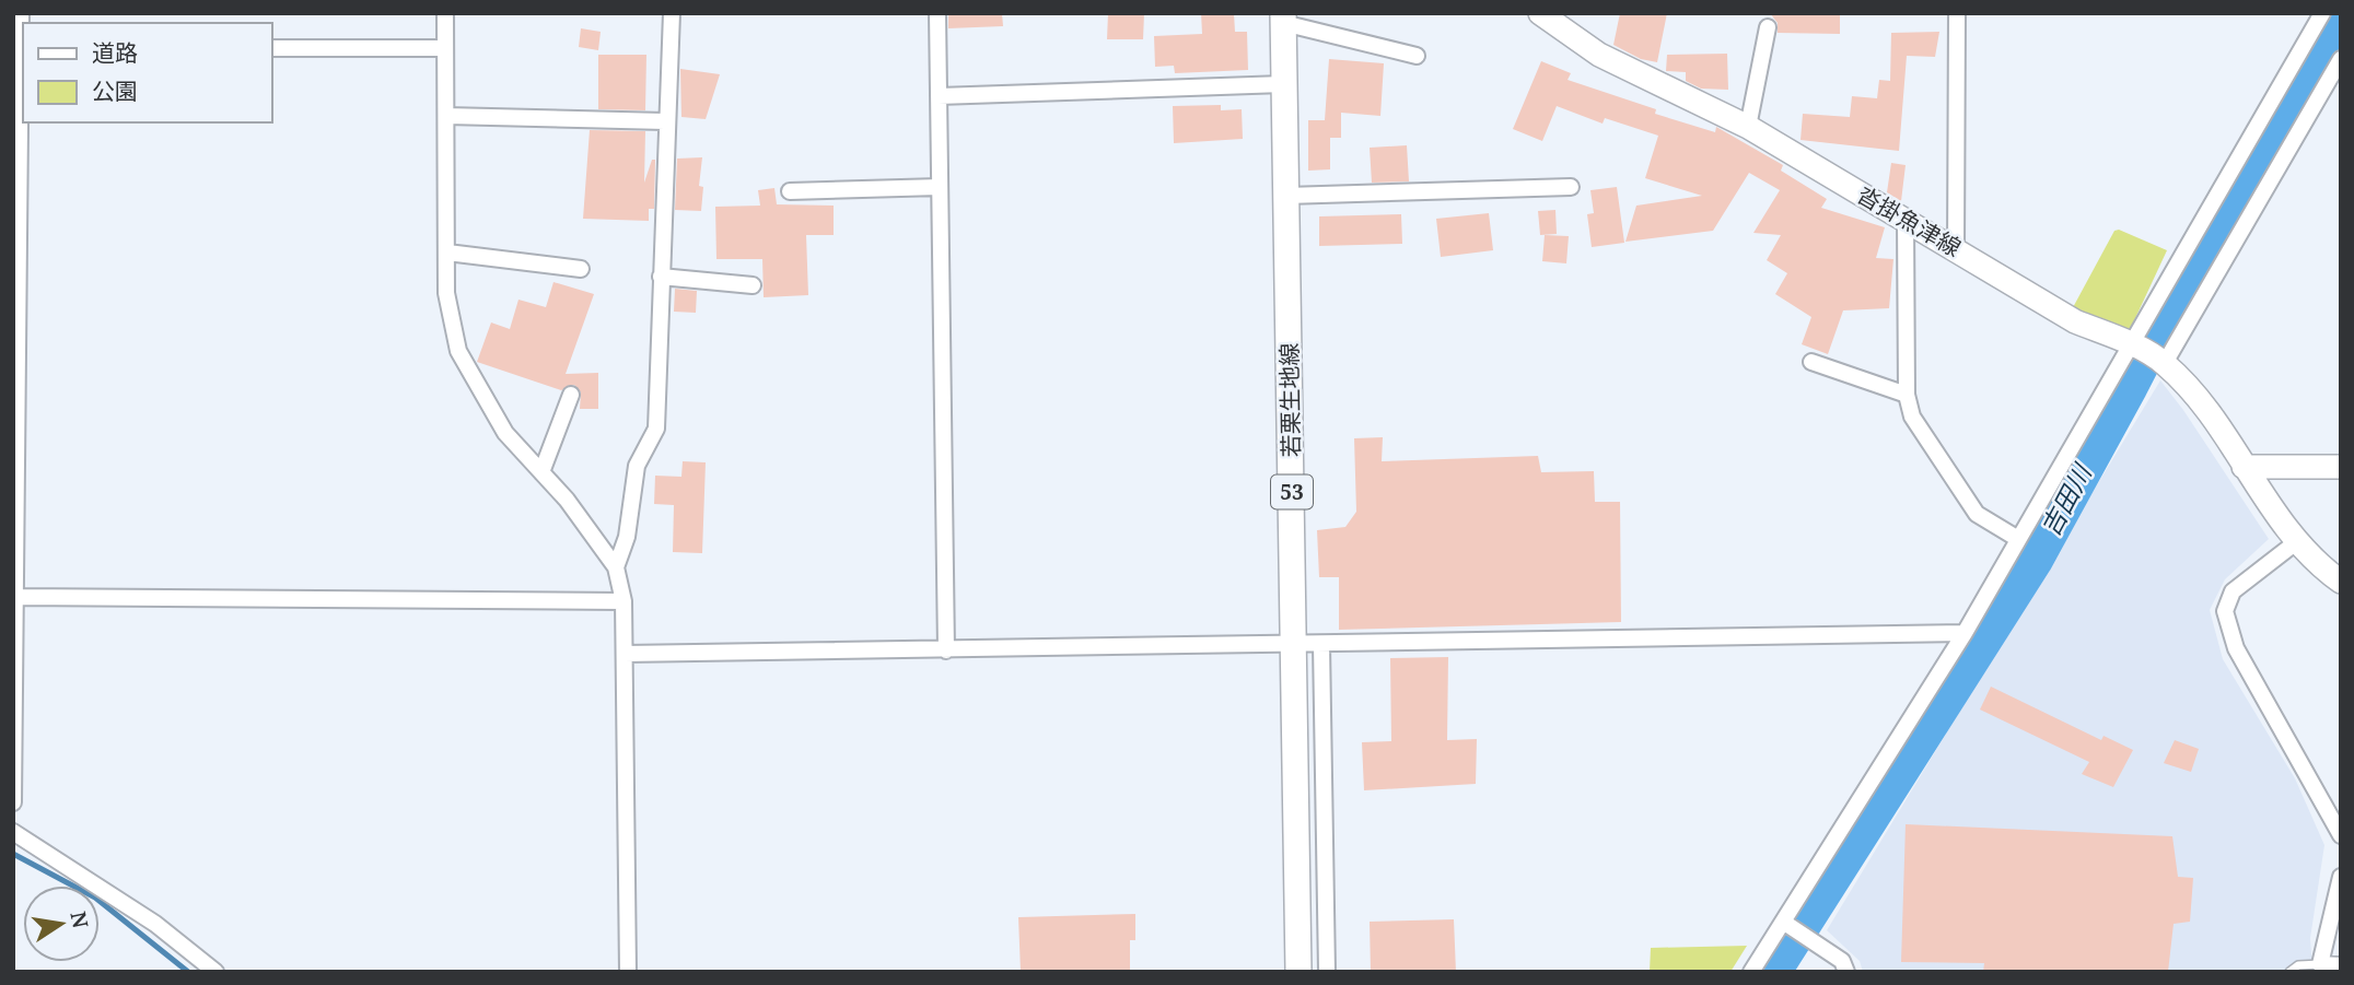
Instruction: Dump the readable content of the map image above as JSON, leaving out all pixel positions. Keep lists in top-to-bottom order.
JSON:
{
  "streets": {
    "main road": ["沓掛魚津線", "若栗生地線", "53"]
  },
  "water": ["吉田川"],
  "legend": ["道路", "公園"],
  "north": "right"
}
